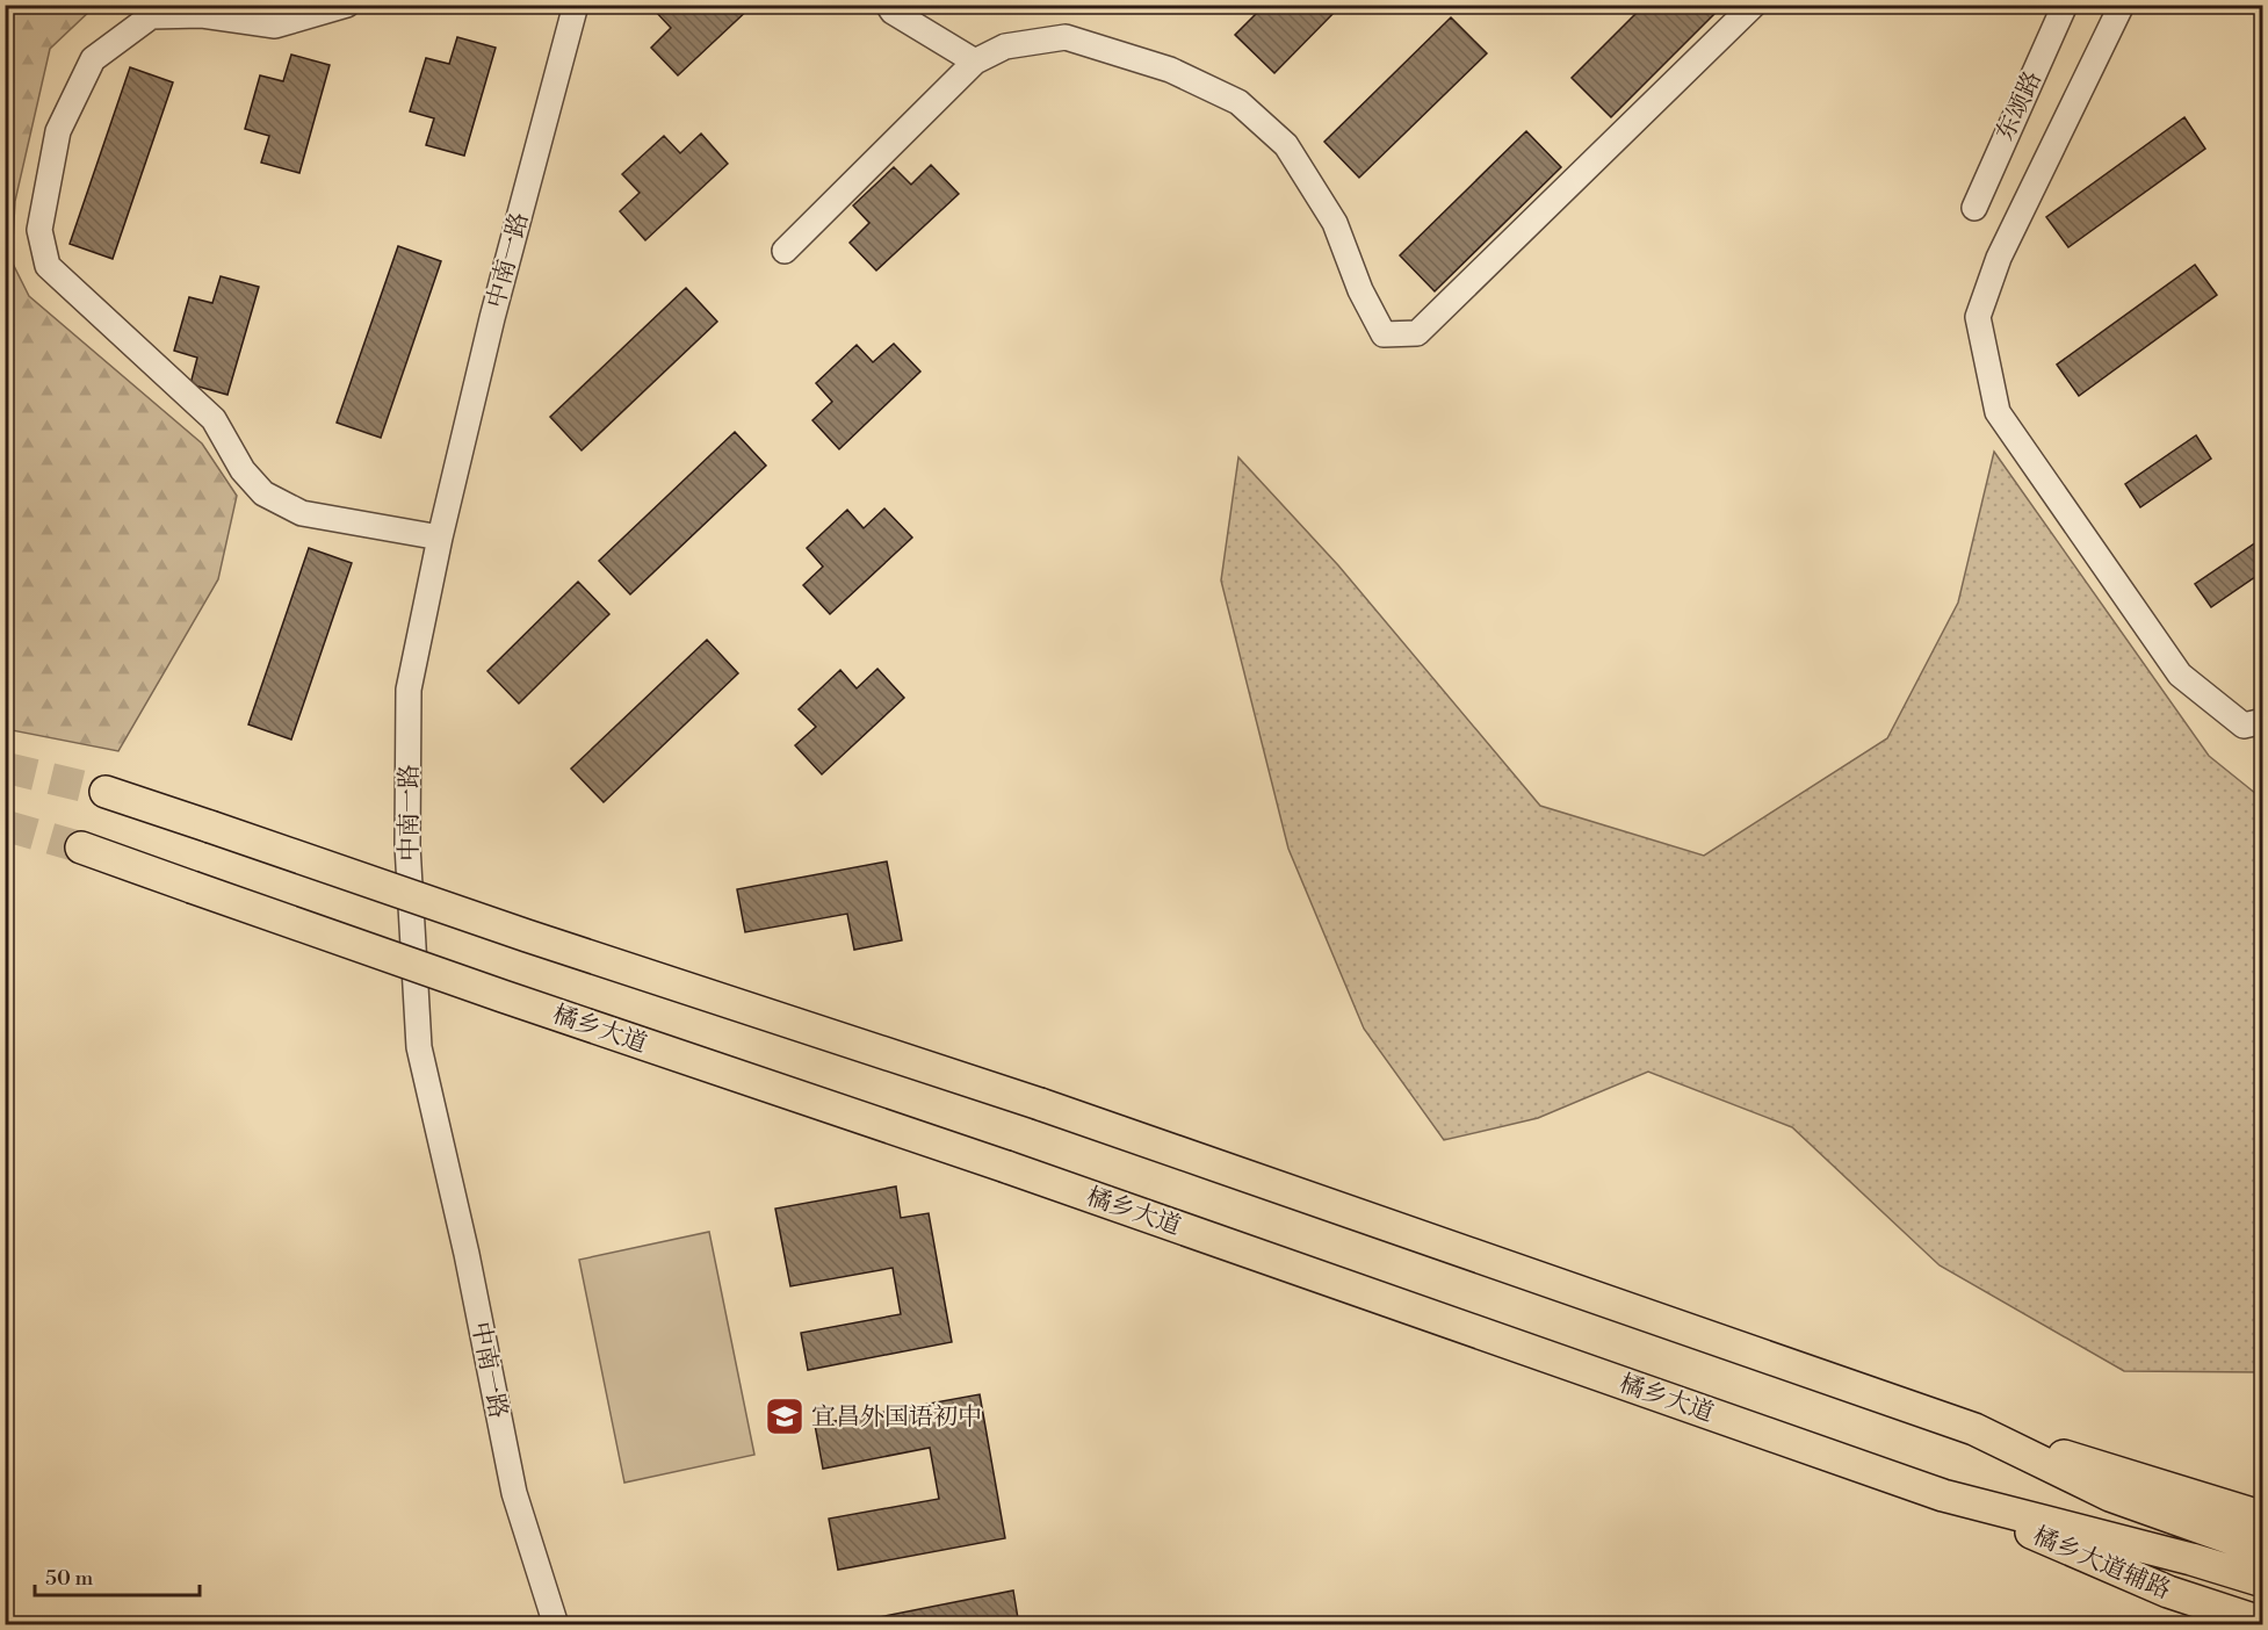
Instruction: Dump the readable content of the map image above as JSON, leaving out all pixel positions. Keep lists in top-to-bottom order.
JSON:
{
  "streets": {
    "main road": ["橘乡大道", "橘乡大道辅路"],
    "street": ["东颂路", "中南一路"]
  },
  "crossings": [
    ["橘乡大道", "橘乡大道辅路"]
  ],
  "places": {
    "school or university": ["宜昌外国语初中"]
  },
  "scale_bar": "50 m"
}
